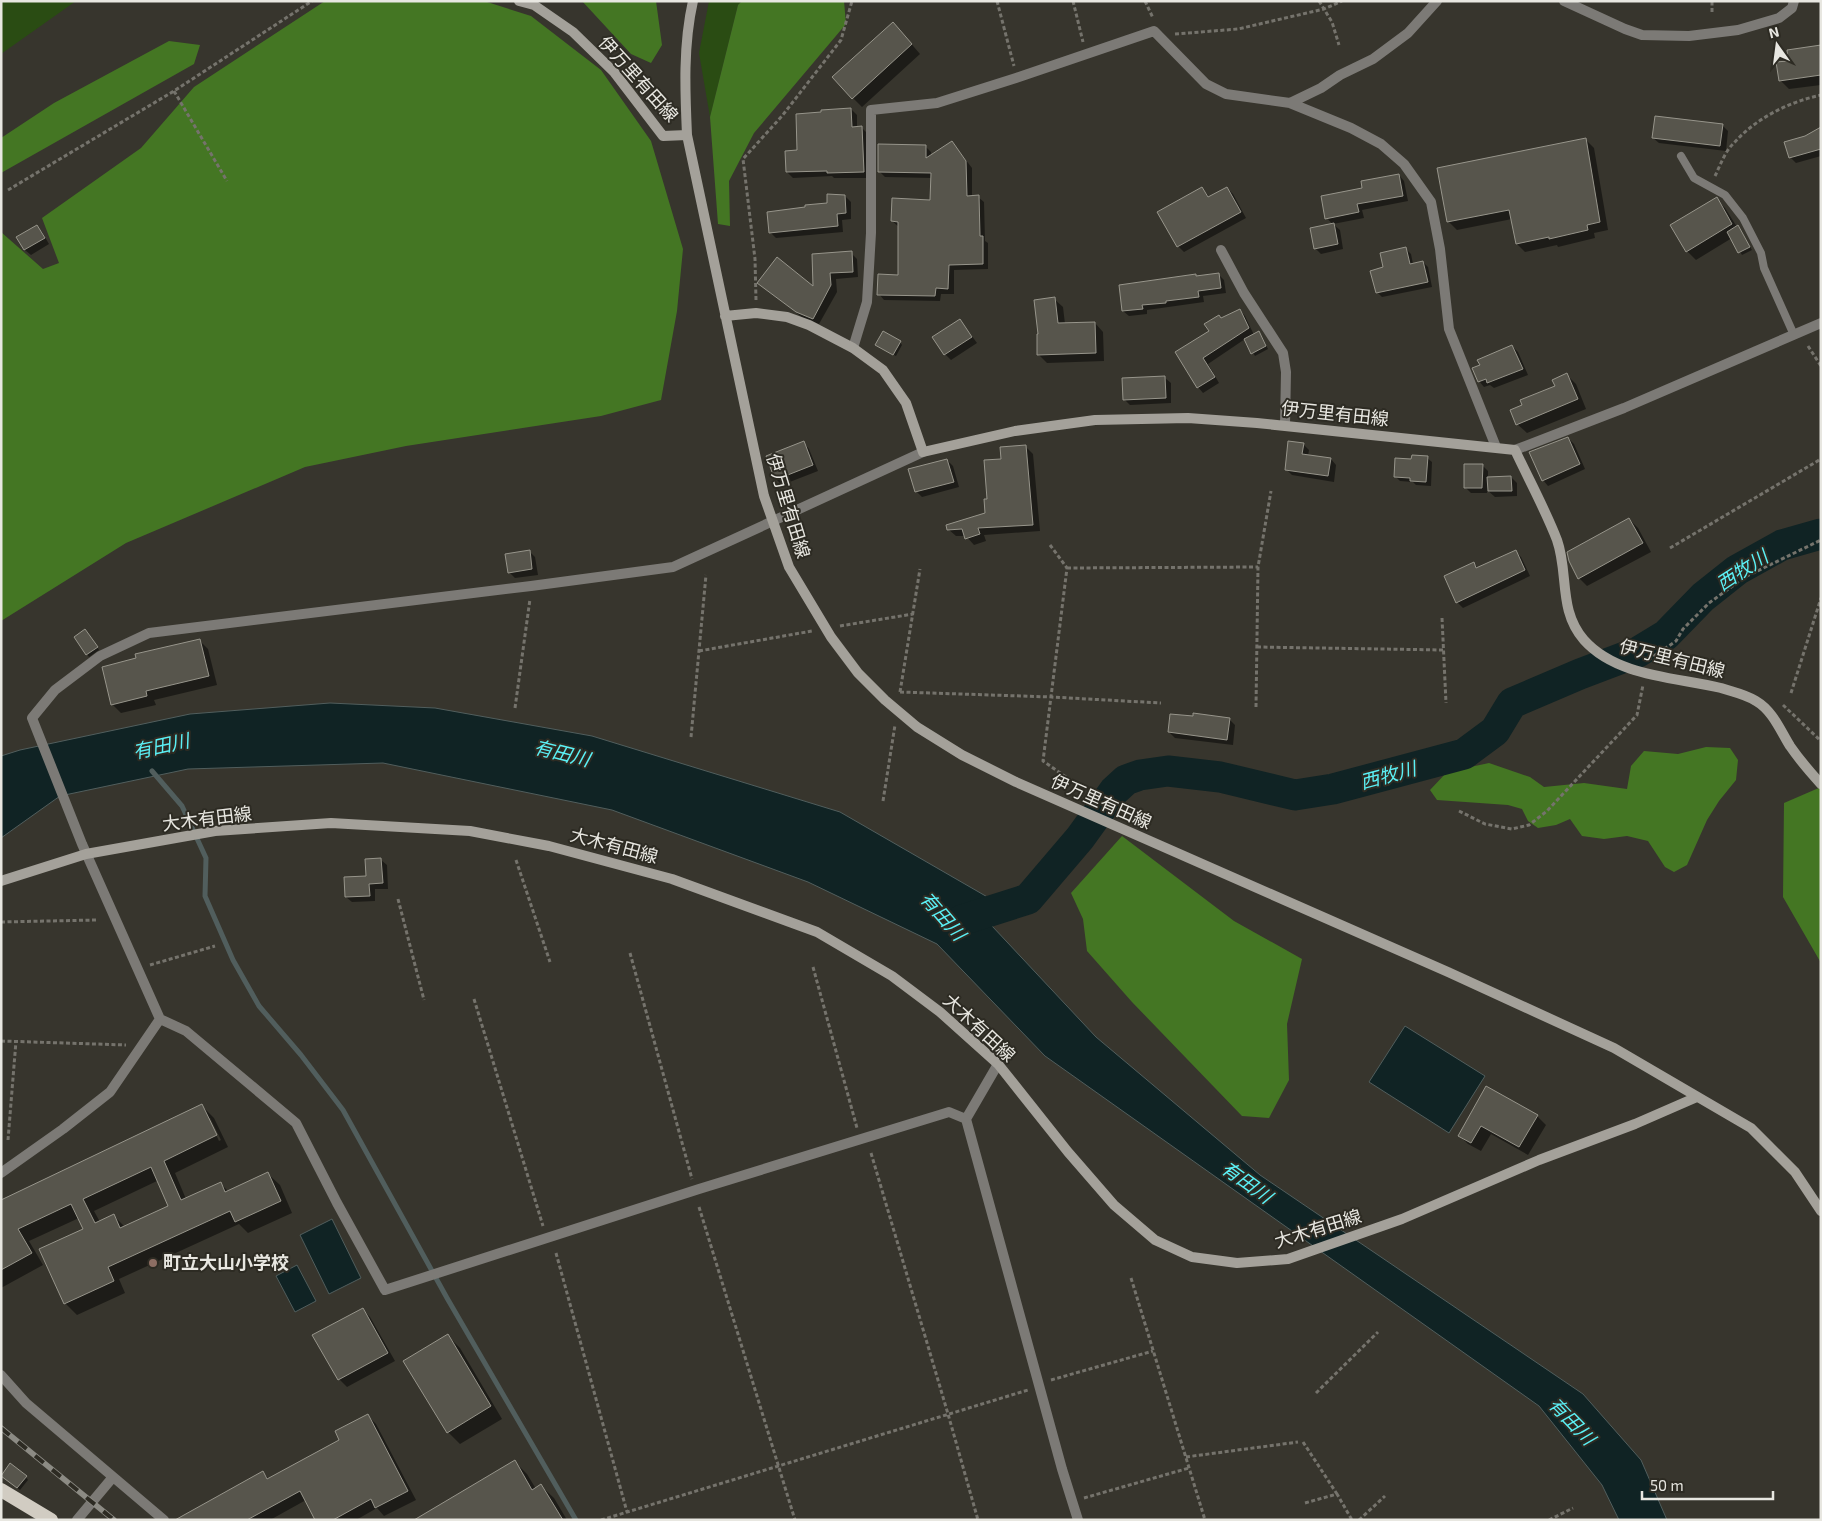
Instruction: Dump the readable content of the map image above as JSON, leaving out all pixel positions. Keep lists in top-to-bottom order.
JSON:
{
  "streets": {
    "main road": ["伊万里有田線", "大木有田線"]
  },
  "crossings": [
    ["伊万里有田線", "大木有田線"]
  ],
  "water": ["西牧川", "有田川"],
  "places": ["町立大山小学校"],
  "scale_bar": "50 m",
  "north": "top"
}
